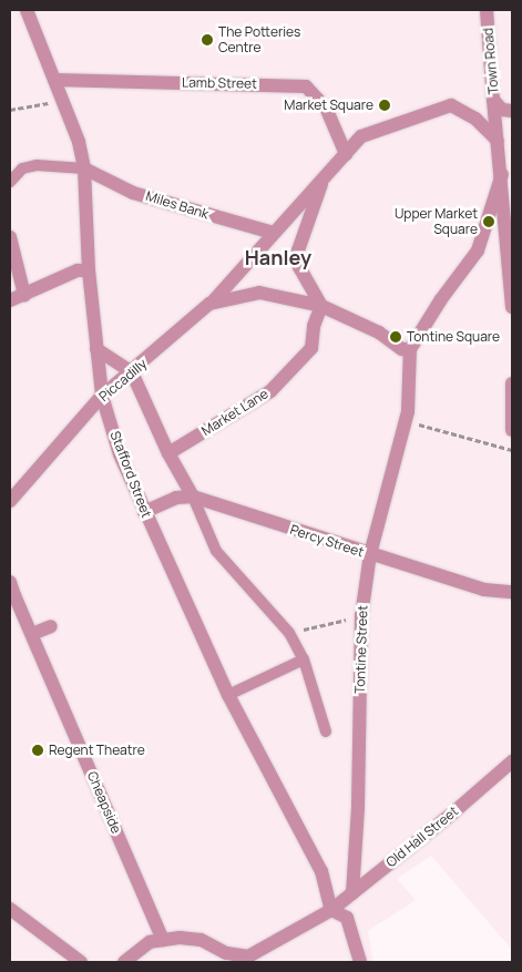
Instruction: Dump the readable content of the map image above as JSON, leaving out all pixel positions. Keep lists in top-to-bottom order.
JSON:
{
  "streets": {
    "street": [
      "Town Road",
      "Lamb Street",
      "Miles Bank",
      "Piccadilly",
      "Market Lane",
      "Stafford Street",
      "Percy Street",
      "Tontine Street",
      "Cheapside",
      "Old Hall Street"
    ]
  },
  "crossings": [
    ["Lamb Street", "Stafford Street"],
    ["Miles Bank", "Stafford Street"],
    ["Piccadilly", "Market Lane"],
    ["Piccadilly", "Stafford Street"],
    ["Piccadilly", "Tontine Street"],
    ["Stafford Street", "Percy Street"],
    ["Stafford Street", "Old Hall Street"],
    ["Percy Street", "Tontine Street"],
    ["Tontine Street", "Old Hall Street"],
    ["Cheapside", "Old Hall Street"]
  ],
  "districts": ["Hanley"],
  "places": [
    "The Potteries Centre",
    "Market Square",
    "Upper Market Square",
    "Tontine Square",
    "Regent Theatre"
  ]
}
